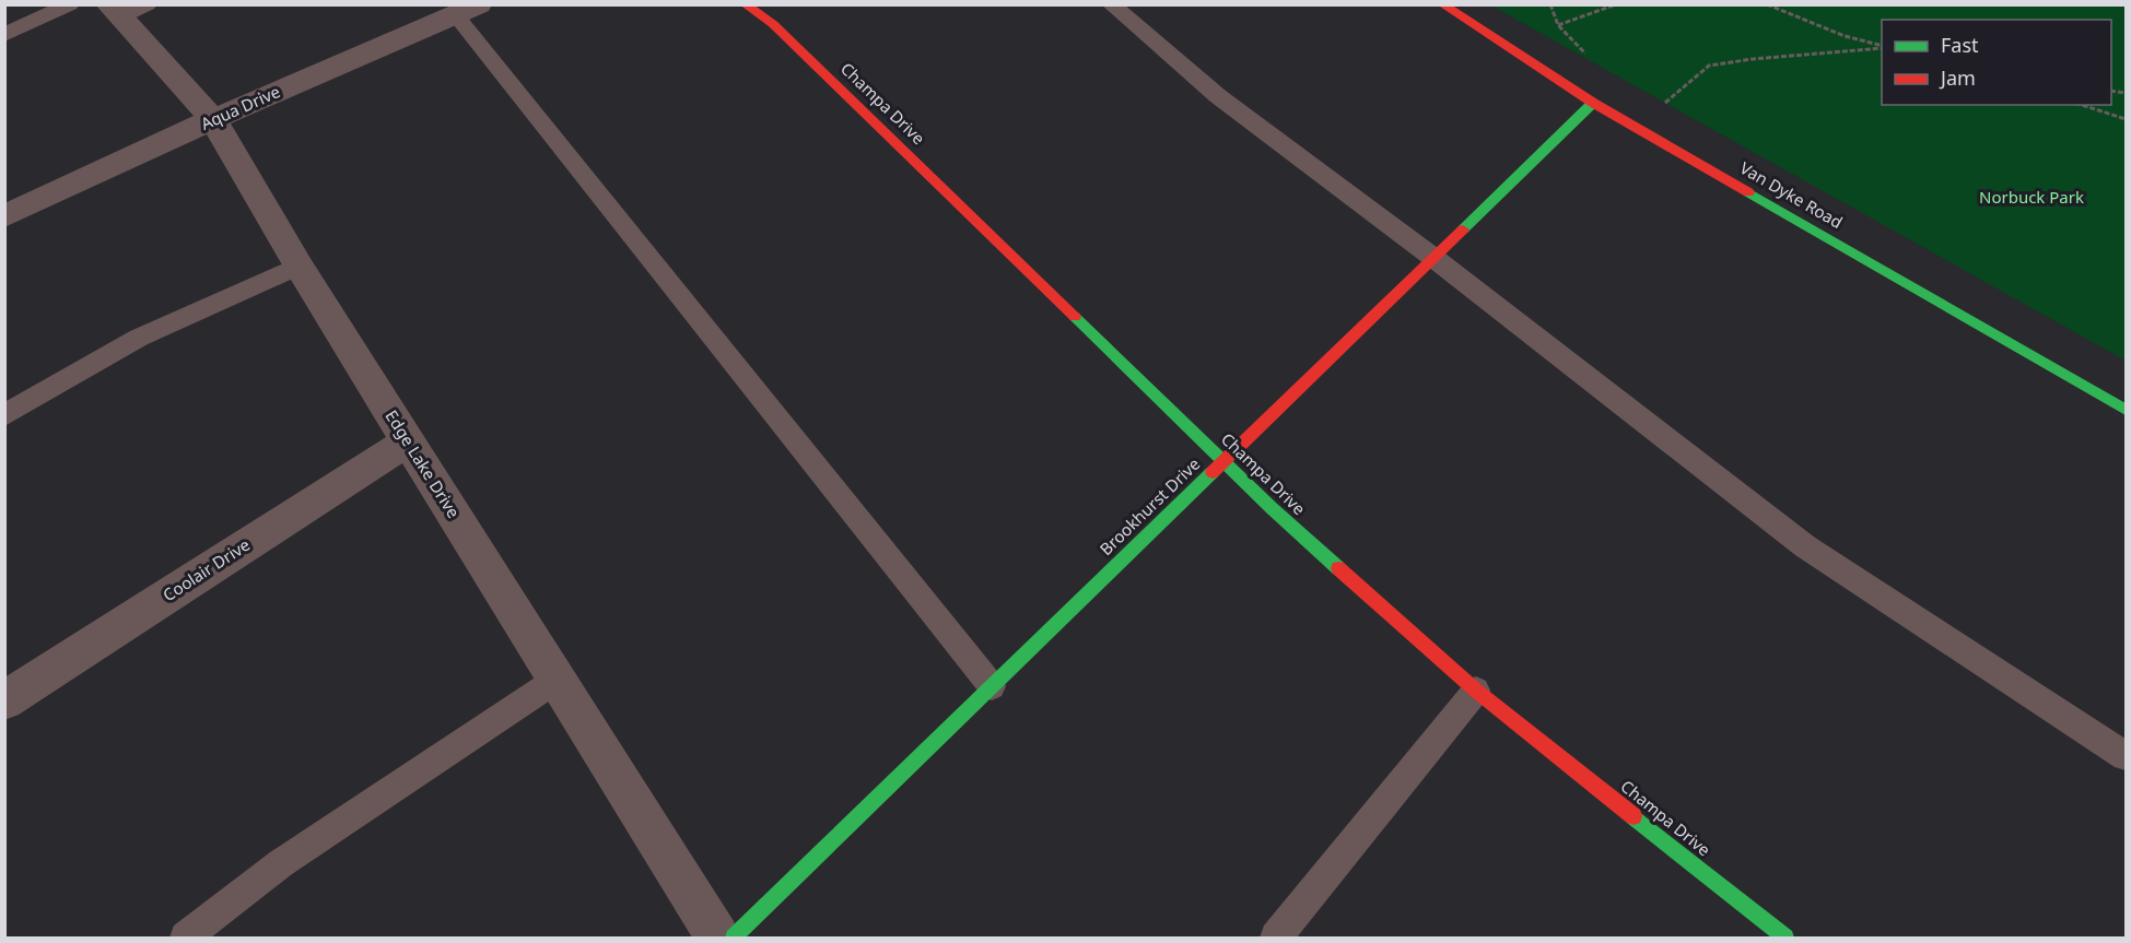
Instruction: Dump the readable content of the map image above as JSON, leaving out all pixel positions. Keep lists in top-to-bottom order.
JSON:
{
  "streets": {
    "street": [
      "Champa Drive",
      "Aqua Drive",
      "Van Dyke Road",
      "Edge Lake Drive",
      "Brookhurst Drive",
      "Coolair Drive"
    ]
  },
  "crossings": [
    ["Champa Drive", "Brookhurst Drive"],
    ["Aqua Drive", "Edge Lake Drive"],
    ["Van Dyke Road", "Brookhurst Drive"],
    ["Edge Lake Drive", "Coolair Drive"]
  ],
  "parks": ["Norbuck Park"],
  "legend": ["Fast", "Jam"]
}
